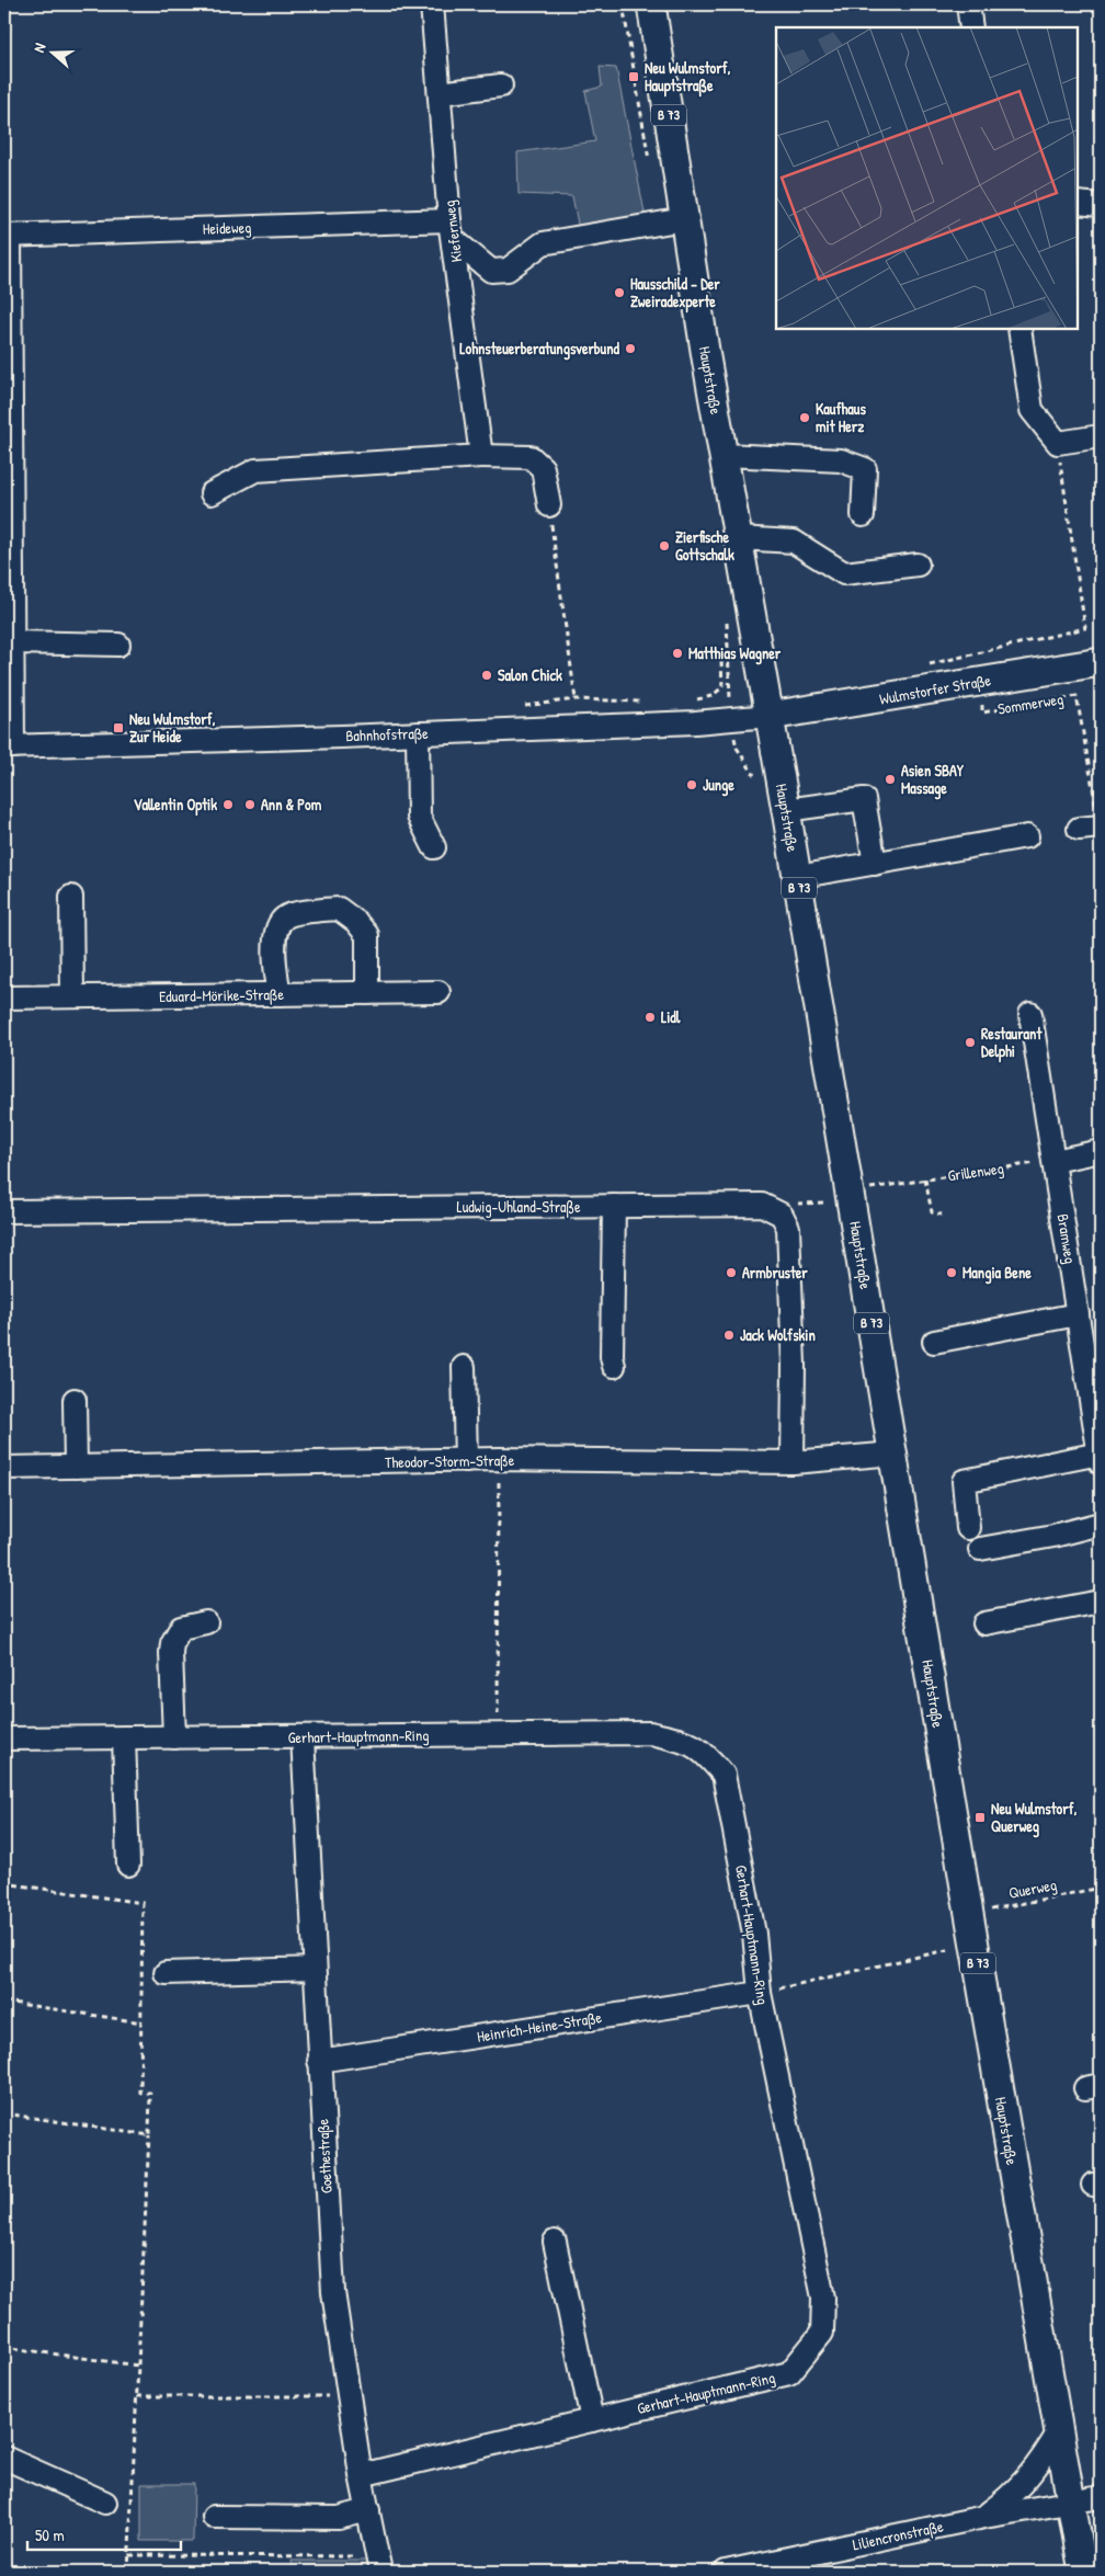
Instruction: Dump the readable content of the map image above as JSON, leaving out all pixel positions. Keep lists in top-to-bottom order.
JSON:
{
  "streets": {
    "main road": ["B 73", "Hauptstraße", "Wulmstorfer Straße"],
    "street": [
      "Heideweg",
      "Kiefernweg",
      "Bahnhofstraße",
      "Eduard-Mörike-Straße",
      "Ludwig-Uhland-Straße",
      "Bramweg",
      "Theodor-Storm-Straße",
      "Gerhart-Hauptmann-Ring",
      "Heinrich-Heine-Straße",
      "Goethestraße",
      "Liliencronstraße"
    ],
    "path": ["Sommerweg", "Grillenweg", "Querweg"]
  },
  "crossings": [
    ["Heideweg", "Kiefernweg"],
    ["Hauptstraße", "Wulmstorfer Straße"],
    ["Hauptstraße", "Bahnhofstraße"],
    ["Hauptstraße", "Grillenweg"],
    ["Hauptstraße", "Theodor-Storm-Straße"],
    ["Hauptstraße", "Querweg"],
    ["Hauptstraße", "Liliencronstraße"],
    ["Wulmstorfer Straße", "Sommerweg"],
    ["Wulmstorfer Straße", "Bahnhofstraße"],
    ["Grillenweg", "Ludwig-Uhland-Straße"],
    ["Grillenweg", "Bramweg"],
    ["Gerhart-Hauptmann-Ring", "Heinrich-Heine-Straße"],
    ["Gerhart-Hauptmann-Ring", "Goethestraße"],
    ["Heinrich-Heine-Straße", "Goethestraße"]
  ],
  "places": {
    "transit": ["Neu Wulmstorf, Hauptstraße", "Neu Wulmstorf, Zur Heide", "Neu Wulmstorf, Querweg"],
    "other": [
      "Hausschild - Der Zweiradexperte",
      "Lohnsteuerberatungsverbund",
      "Kaufhaus mit Herz",
      "Zierfische Gottschalk",
      "Matthias Wagner",
      "Salon Chick",
      "Asien SBAY Massage",
      "Junge",
      "Vallentin Optik",
      "Ann & Pom",
      "Lidl",
      "Restaurant Delphi",
      "Armbruster",
      "Mangia Bene",
      "Jack Wolfskin"
    ]
  },
  "scale_bar": "50 m",
  "north": "left"
}
